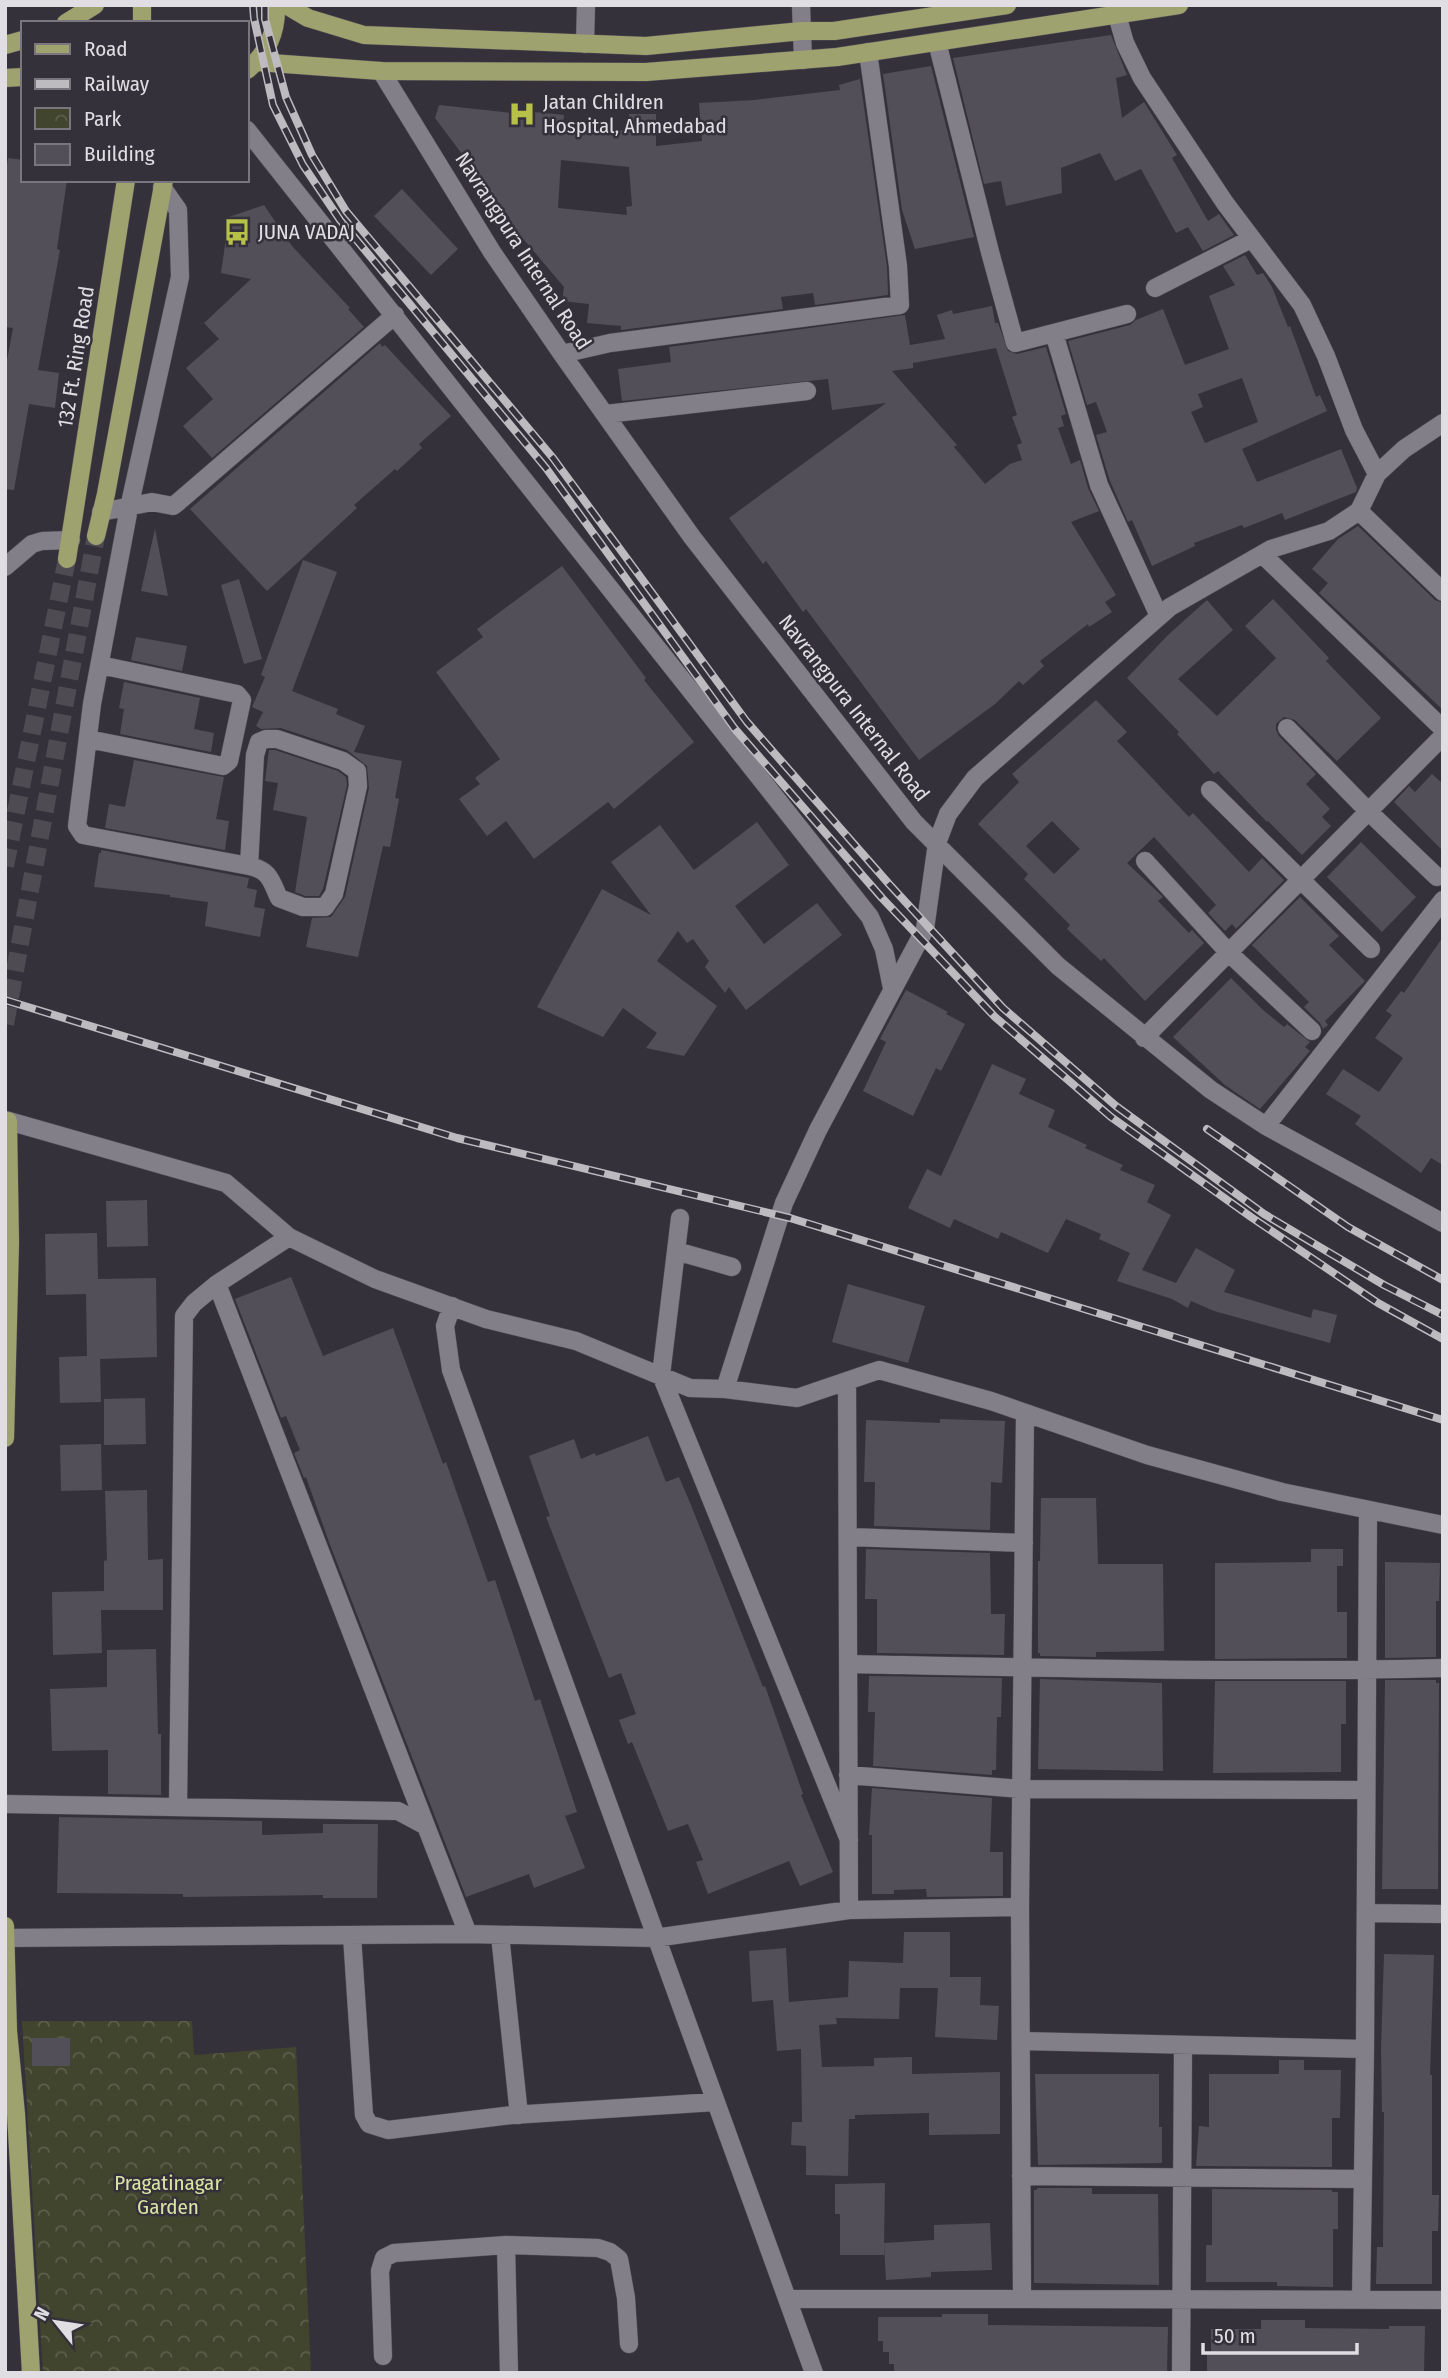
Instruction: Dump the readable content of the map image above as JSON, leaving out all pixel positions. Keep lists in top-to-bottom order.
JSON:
{
  "streets": {
    "main road": ["132 Ft. Ring Road"],
    "street": ["Navrangpura Internal Road"]
  },
  "parks": ["Pragatinagar Garden"],
  "places": {
    "hospital": ["Jatan Children Hospital, Ahmedabad"],
    "bus stop": ["JUNA VADAJ"]
  },
  "legend": [
    "Road",
    "Railway",
    "Park",
    "Building"
  ],
  "scale_bar": "50 m",
  "north": "top left"
}
